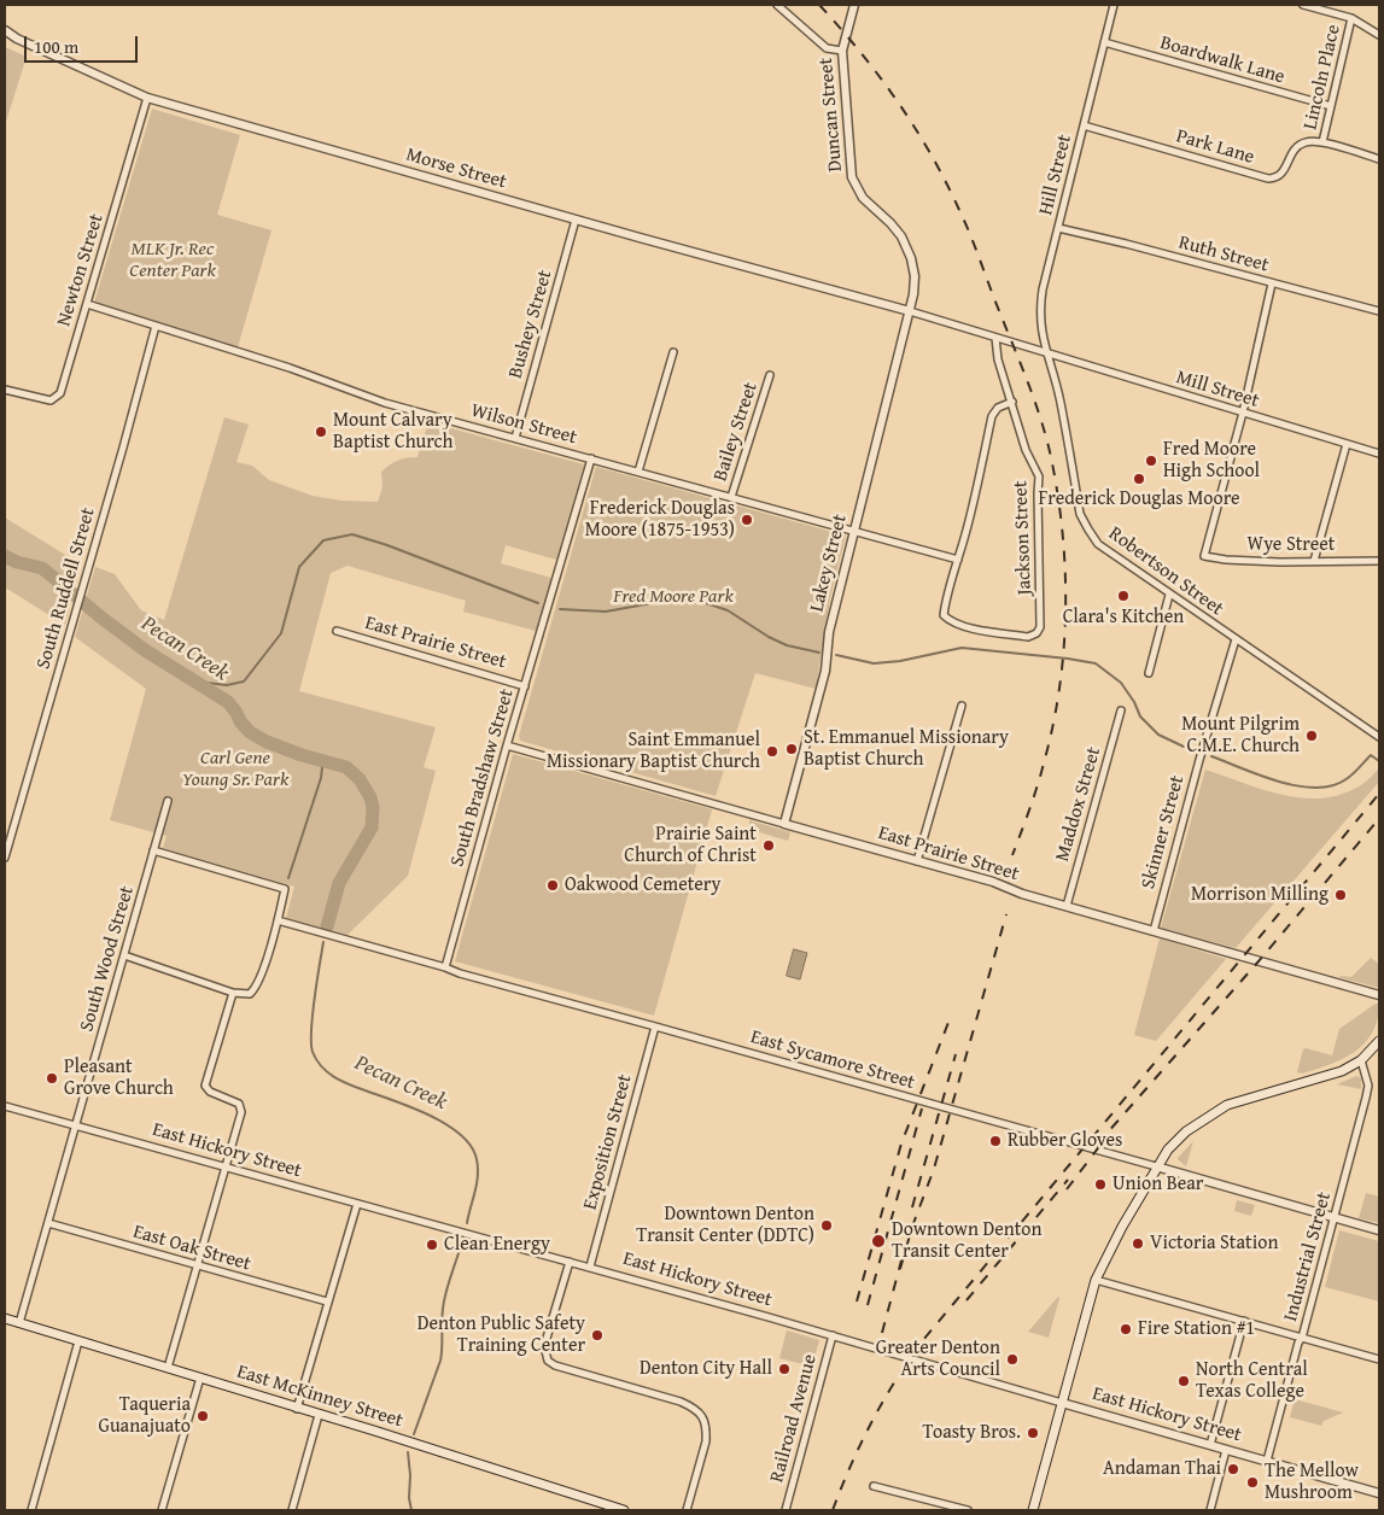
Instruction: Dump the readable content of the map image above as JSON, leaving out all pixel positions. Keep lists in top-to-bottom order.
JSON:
{
  "streets": {
    "main road": ["East McKinney Street"],
    "street": [
      "Boardwalk Lane",
      "Lincoln Place",
      "Duncan Street",
      "Park Lane",
      "Morse Street",
      "Hill Street",
      "Ruth Street",
      "Newton Street",
      "Bushey Street",
      "Mill Street",
      "Wilson Street",
      "Bailey Street",
      "Jackson Street",
      "Wye Street",
      "Lakey Street",
      "Robertson Street",
      "South Ruddell Street",
      "East Prairie Street",
      "South Bradshaw Street",
      "Maddox Street",
      "Skinner Street",
      "South Wood Street",
      "East Sycamore Street",
      "Exposition Street",
      "East Hickory Street",
      "East Oak Street",
      "Industrial Street",
      "Railroad Avenue"
    ]
  },
  "crossings": [
    ["Boardwalk Lane", "Lincoln Place"],
    ["Boardwalk Lane", "Hill Street"],
    ["Lincoln Place", "Park Lane"],
    ["Duncan Street", "Morse Street"],
    ["Duncan Street", "Mill Street"],
    ["Duncan Street", "Lakey Street"],
    ["Park Lane", "Hill Street"],
    ["Morse Street", "Newton Street"],
    ["Morse Street", "Bushey Street"],
    ["Morse Street", "Mill Street"],
    ["Morse Street", "Lakey Street"],
    ["Hill Street", "Ruth Street"],
    ["Hill Street", "Mill Street"],
    ["Hill Street", "Robertson Street"],
    ["Newton Street", "Wilson Street"],
    ["Bushey Street", "Wilson Street"],
    ["Mill Street", "Jackson Street"],
    ["Mill Street", "Wye Street"],
    ["Mill Street", "Lakey Street"],
    ["Mill Street", "Robertson Street"],
    ["Wilson Street", "Bailey Street"],
    ["Wilson Street", "Jackson Street"],
    ["Wilson Street", "Lakey Street"],
    ["Wilson Street", "South Ruddell Street"],
    ["Wilson Street", "South Bradshaw Street"],
    ["Lakey Street", "East Prairie Street"],
    ["Robertson Street", "Skinner Street"],
    ["East Prairie Street", "South Bradshaw Street"],
    ["East Prairie Street", "Maddox Street"],
    ["East Prairie Street", "Skinner Street"],
    ["South Bradshaw Street", "East Sycamore Street"],
    ["South Wood Street", "East Hickory Street"],
    ["South Wood Street", "East Oak Street"],
    ["South Wood Street", "East McKinney Street"],
    ["East Sycamore Street", "Exposition Street"],
    ["East Sycamore Street", "Industrial Street"],
    ["Exposition Street", "East Hickory Street"],
    ["East Hickory Street", "Industrial Street"],
    ["East Hickory Street", "Railroad Avenue"]
  ],
  "water": ["Pecan Creek"],
  "parks": ["MLK Jr. Rec Center Park", "Fred Moore Park", "Carl Gene Young Sr. Park"],
  "places": [
    "Mount Calvary Baptist Church",
    "Fred Moore High School",
    "Frederick Douglas Moore",
    "Frederick Douglas Moore (1875-1953)",
    "Clara's Kitchen",
    "Mount Pilgrim C.M.E. Church",
    "St. Emmanuel Missionary Baptist Church",
    "Saint Emmanuel Missionary Baptist Church",
    "Prairie Saint Church of Christ",
    "Oakwood Cemetery",
    "Morrison Milling",
    "Pleasant Grove Church",
    "Rubber Gloves",
    "Union Bear",
    "Downtown Denton Transit Center (DDTC)",
    "Downtown Denton Transit Center",
    "Victoria Station",
    "Clean Energy",
    "Fire Station #1",
    "Denton Public Safety Training Center",
    "Greater Denton Arts Council",
    "Denton City Hall",
    "North Central Texas College",
    "Taqueria Guanajuato",
    "Toasty Bros.",
    "Andaman Thai",
    "The Mellow Mushroom"
  ],
  "scale_bar": "100 m"
}
